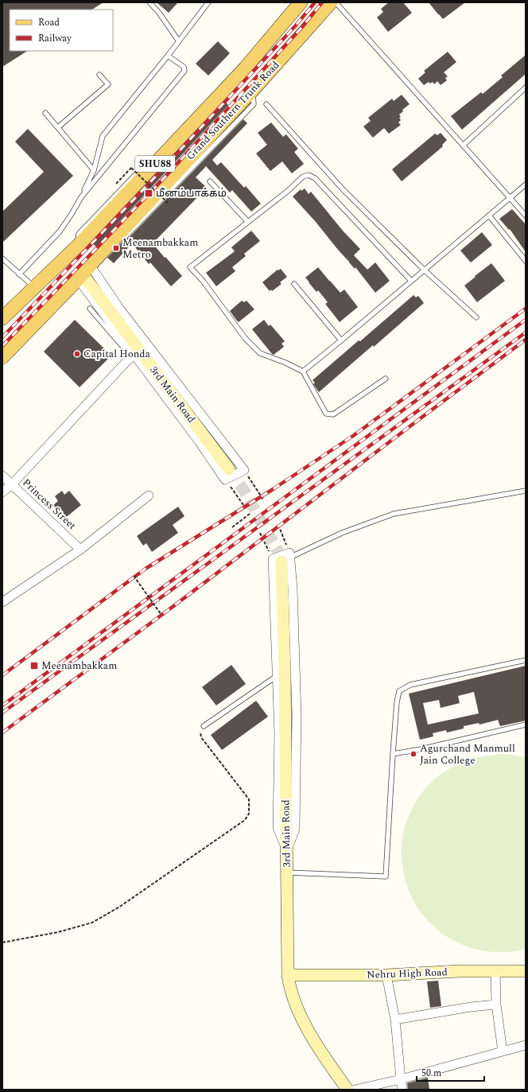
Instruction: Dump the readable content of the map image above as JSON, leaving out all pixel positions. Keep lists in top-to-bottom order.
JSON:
{
  "streets": {
    "main road": ["Grand Southern Trunk Road", "SHU88"],
    "street": ["3rd Main Road", "Princess Street", "Nehru High Road"]
  },
  "crossings": [
    ["Grand Southern Trunk Road", "3rd Main Road"],
    ["3rd Main Road", "Nehru High Road"]
  ],
  "places": {
    "transit": ["மீனம்பாக்கம்", "Meenambakkam Metro", "Meenambakkam"],
    "other": ["Capital Honda", "Agurchand Manmull Jain College"]
  },
  "legend": ["Road", "Railway"],
  "scale_bar": "50 m"
}
